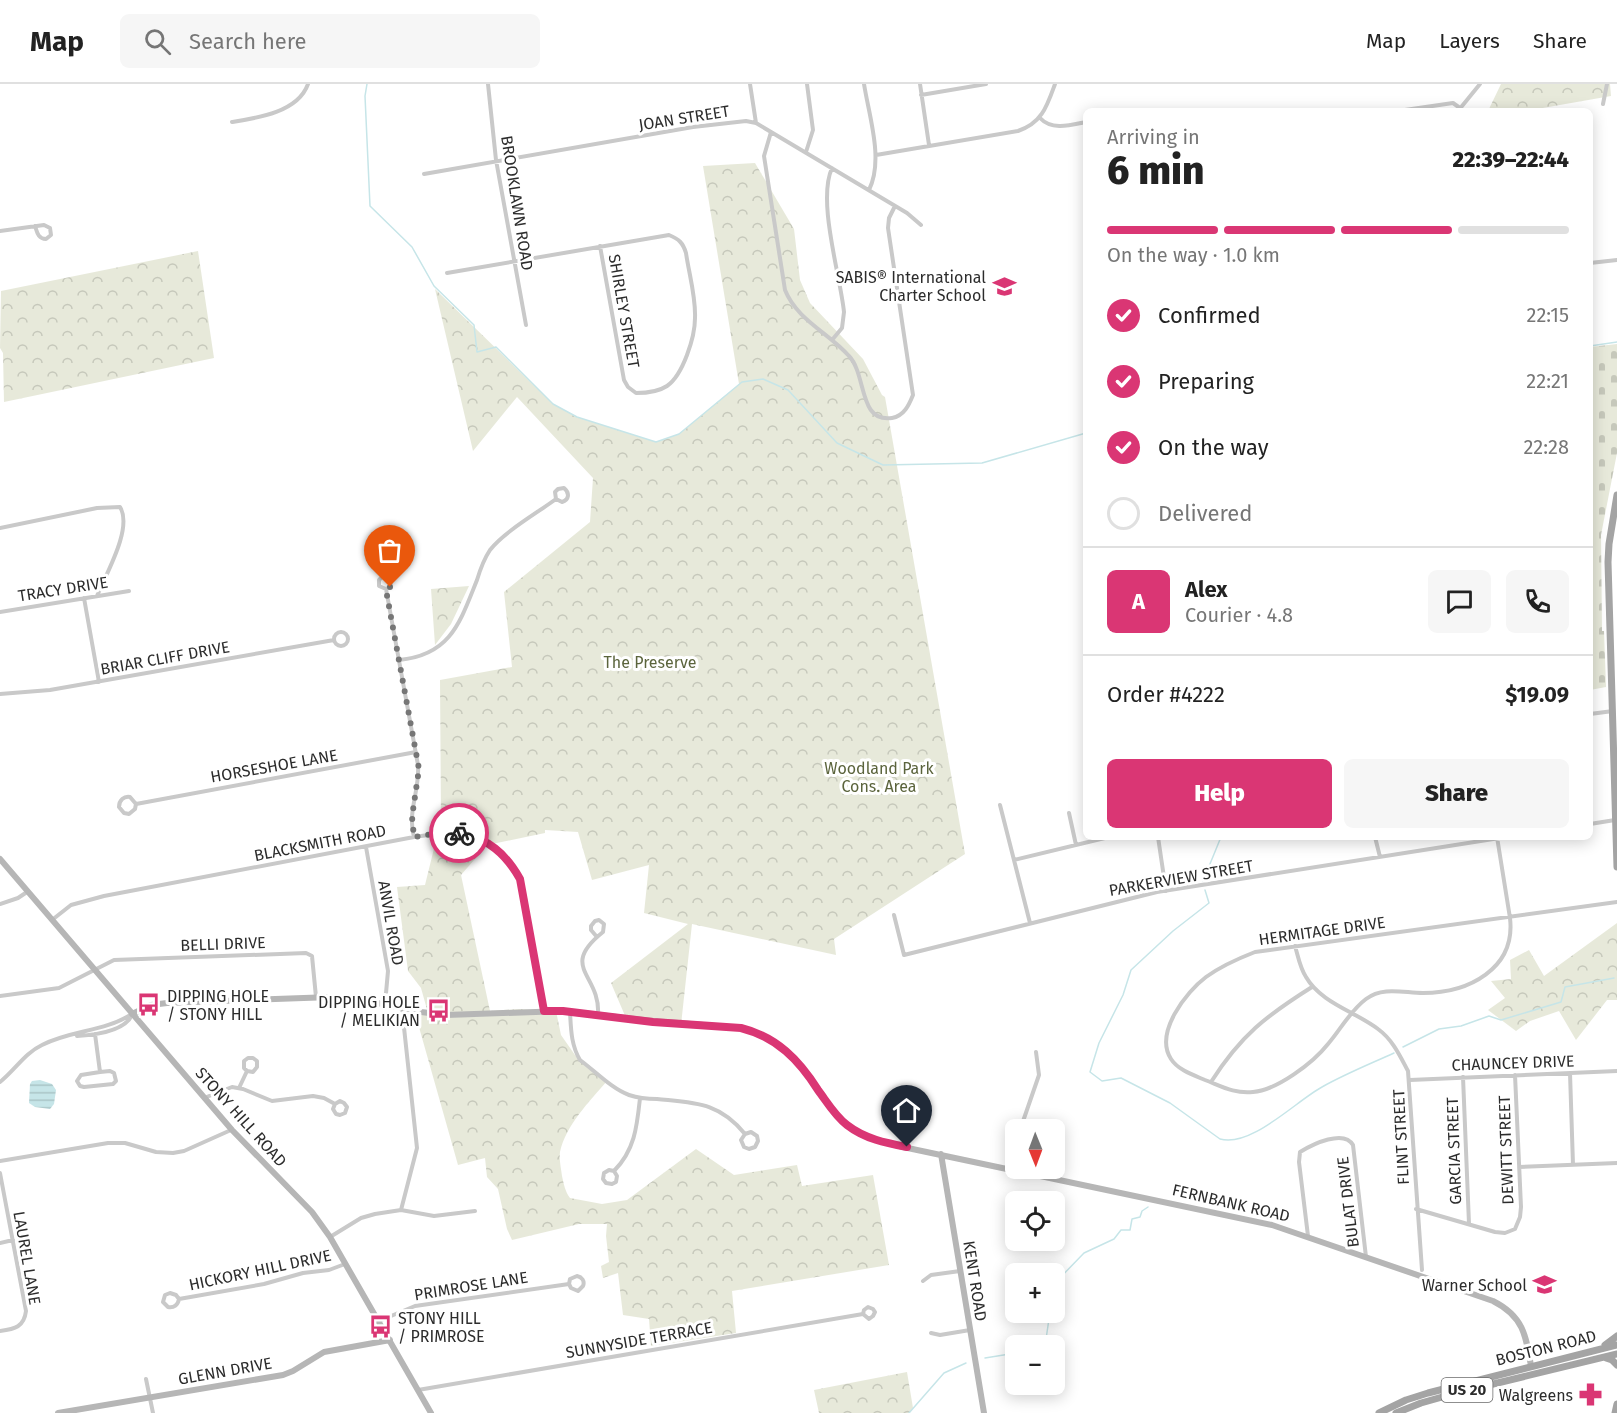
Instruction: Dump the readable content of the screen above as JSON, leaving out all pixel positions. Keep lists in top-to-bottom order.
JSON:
{
  "streets": {
    "main road": [
      "STONY HILL ROAD",
      "FERNBANK ROAD",
      "KENT ROAD",
      "BOSTON ROAD",
      "GLENN DRIVE",
      "US 20"
    ],
    "street": [
      "JOAN STREET",
      "BROOKLAWN ROAD",
      "SHIRLEY STREET",
      "TRACY DRIVE",
      "BRIAR CLIFF DRIVE",
      "HORSESHOE LANE",
      "BLACKSMITH ROAD",
      "PARKERVIEW STREET",
      "ANVIL ROAD",
      "HERMITAGE DRIVE",
      "BELLI DRIVE",
      "CHAUNCEY DRIVE",
      "FLINT STREET",
      "DEWITT STREET",
      "GARCIA STREET",
      "BULAT DRIVE",
      "LAUREL LANE",
      "HICKORY HILL DRIVE",
      "PRIMROSE LANE",
      "SUNNYSIDE TERRACE"
    ]
  },
  "crossings": [
    ["JOAN STREET", "BROOKLAWN ROAD"],
    ["BROOKLAWN ROAD", "SHIRLEY STREET"],
    ["BLACKSMITH ROAD", "ANVIL ROAD"],
    ["BLACKSMITH ROAD", "STONY HILL ROAD"],
    ["BLACKSMITH ROAD", "FERNBANK ROAD"],
    ["ANVIL ROAD", "FERNBANK ROAD"],
    ["HERMITAGE DRIVE", "FLINT STREET"],
    ["BELLI DRIVE", "STONY HILL ROAD"],
    ["BELLI DRIVE", "FERNBANK ROAD"],
    ["CHAUNCEY DRIVE", "FLINT STREET"],
    ["CHAUNCEY DRIVE", "DEWITT STREET"],
    ["CHAUNCEY DRIVE", "GARCIA STREET"],
    ["STONY HILL ROAD", "FERNBANK ROAD"],
    ["STONY HILL ROAD", "HICKORY HILL DRIVE"],
    ["STONY HILL ROAD", "PRIMROSE LANE"],
    ["STONY HILL ROAD", "SUNNYSIDE TERRACE"],
    ["STONY HILL ROAD", "GLENN DRIVE"],
    ["FLINT STREET", "DEWITT STREET"],
    ["DEWITT STREET", "GARCIA STREET"],
    ["BULAT DRIVE", "FERNBANK ROAD"],
    ["FERNBANK ROAD", "KENT ROAD"],
    ["FERNBANK ROAD", "BOSTON ROAD"]
  ],
  "parks": ["The Preserve", "Woodland Park Cons. Area"],
  "places": {
    "school or university": ["SABIS® International Charter School", "Warner School"],
    "bus stop": ["DIPPING HOLE / STONY HILL", "DIPPING HOLE / MELIKIAN", "STONY HILL / PRIMROSE"],
    "pharmacy": ["Walgreens"]
  },
  "north": "bottom",
  "page": {
    "header": "Map",
    "search": "Search here",
    "nav": ["Map", "Layers", "Share"],
    "heading": ["6 min", "Arriving in", "22:39–22:44"],
    "panel": [
      "Alex",
      "Courier · 4.8",
      "Order #4222",
      "$19.09"
    ],
    "bar": "On the way · 1.0 km",
    "list": [
      ["Confirmed", "22:15"],
      ["Preparing", "22:21"],
      ["On the way", "22:28"],
      "Delivered"
    ],
    "round": "A",
    "buttons": ["Help", "Share"],
    "map_buttons": ["+", "−"]
  }
}
